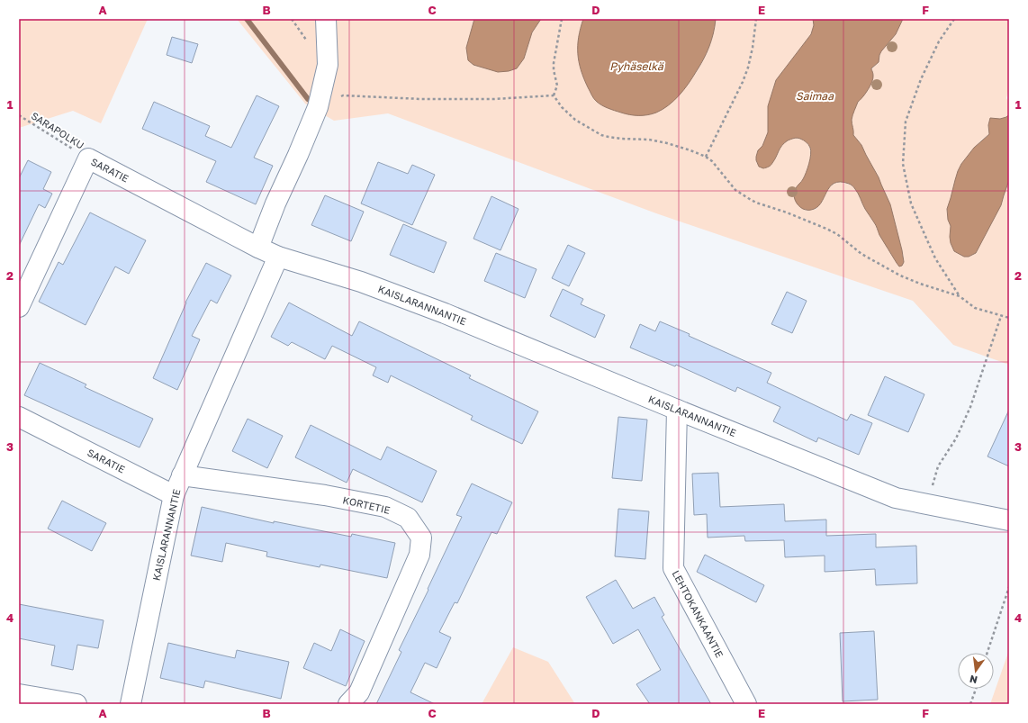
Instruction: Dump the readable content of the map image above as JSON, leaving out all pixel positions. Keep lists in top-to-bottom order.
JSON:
{
  "streets": {
    "street": [
      "SARATIE",
      "KAISLARANNANTIE",
      "KORTETIE",
      "LEHTOKANKAANTIE"
    ],
    "path": ["SARAPOLKU"]
  },
  "crossings": [
    ["SARAPOLKU", "SARATIE"],
    ["SARATIE", "KAISLARANNANTIE"],
    ["KAISLARANNANTIE", "KORTETIE"],
    ["KAISLARANNANTIE", "LEHTOKANKAANTIE"]
  ],
  "water": ["Pyhäselkä", "Saimaa"],
  "north": "bottom",
  "grid": {
    "columns": [
      "A",
      "B",
      "C",
      "D",
      "E",
      "F"
    ],
    "rows": [
      "1",
      "2",
      "3",
      "4"
    ]
  }
}
